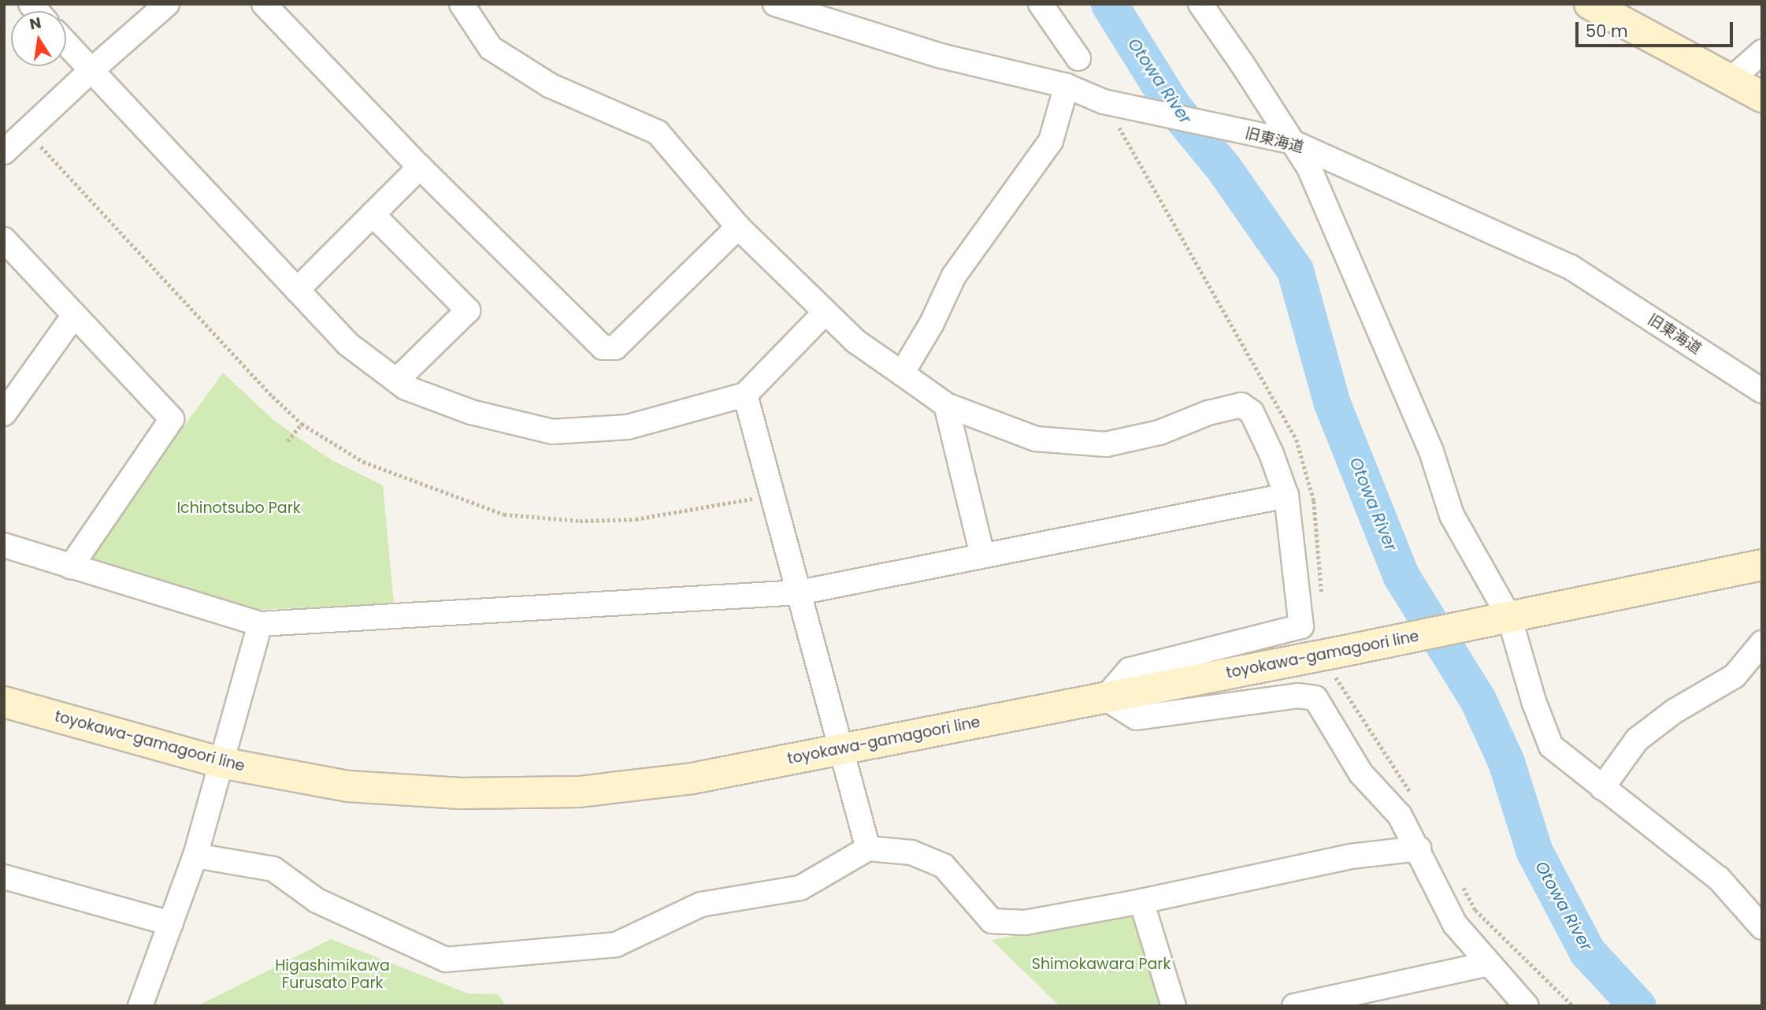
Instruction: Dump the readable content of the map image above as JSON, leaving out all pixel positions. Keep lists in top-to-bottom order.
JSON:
{
  "streets": {
    "main road": ["toyokawa-gamagoori line"],
    "street": ["旧東海道"]
  },
  "water": ["Otowa River"],
  "parks": ["Ichinotsubo Park", "Shimokawara Park", "Higashimikawa Furusato Park"],
  "scale_bar": "50 m",
  "north": "top"
}
